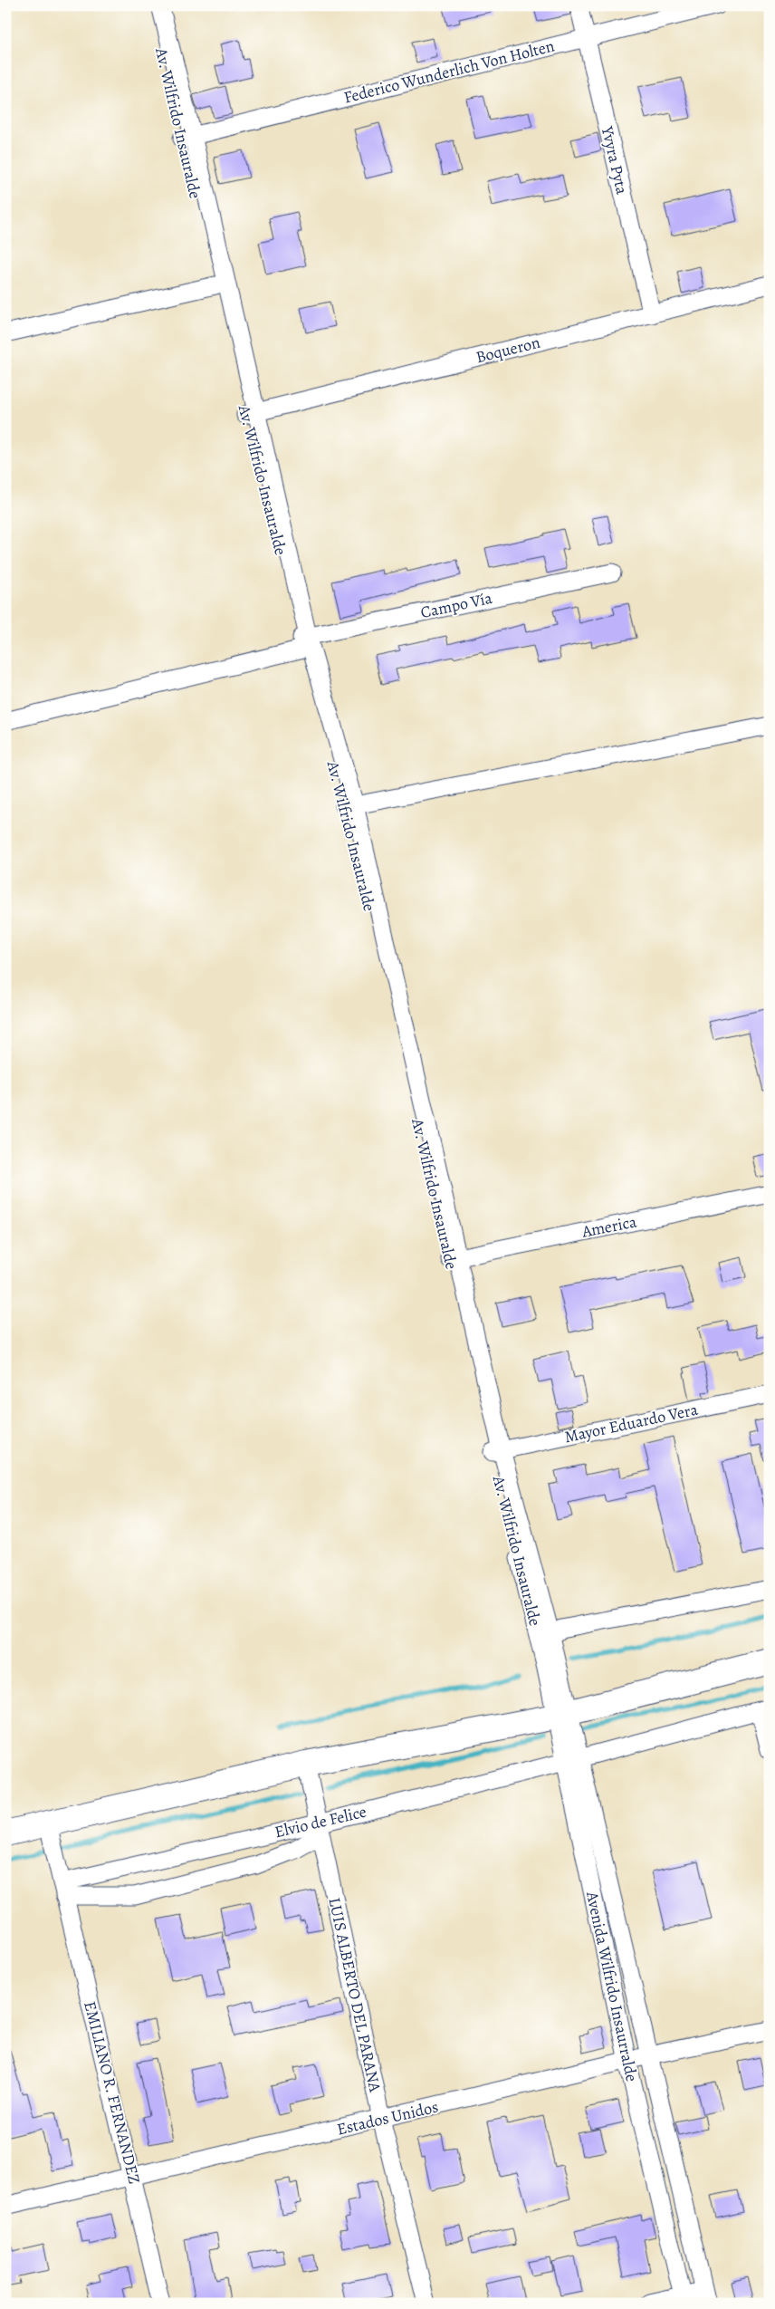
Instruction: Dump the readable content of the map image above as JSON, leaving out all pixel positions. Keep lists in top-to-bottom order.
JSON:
{
  "streets": {
    "street": [
      "Federico Wunderlich Von Holten",
      "Av. Wilfrido Insauralde",
      "Yvyra Pyta",
      "Boqueron",
      "Campo Vía",
      "America",
      "Mayor Eduardo Vera",
      "Elvio de Felice",
      "Avenida Wilfrido Insaurralde",
      "LUIS ALBERTO DEL PARANA",
      "EMILIANO R. FERNANDEZ",
      "Estados Unidos"
    ]
  },
  "crossings": [
    ["Federico Wunderlich Von Holten", "Av. Wilfrido Insauralde"],
    ["Federico Wunderlich Von Holten", "Yvyra Pyta"],
    ["Av. Wilfrido Insauralde", "Boqueron"],
    ["Av. Wilfrido Insauralde", "Campo Vía"],
    ["Av. Wilfrido Insauralde", "America"],
    ["Av. Wilfrido Insauralde", "Mayor Eduardo Vera"],
    ["Av. Wilfrido Insauralde", "Avenida Wilfrido Insaurralde"],
    ["Yvyra Pyta", "Boqueron"],
    ["Elvio de Felice", "Avenida Wilfrido Insaurralde"],
    ["Elvio de Felice", "LUIS ALBERTO DEL PARANA"],
    ["Elvio de Felice", "EMILIANO R. FERNANDEZ"],
    ["Avenida Wilfrido Insaurralde", "Estados Unidos"],
    ["LUIS ALBERTO DEL PARANA", "Estados Unidos"],
    ["EMILIANO R. FERNANDEZ", "Estados Unidos"]
  ]
}
